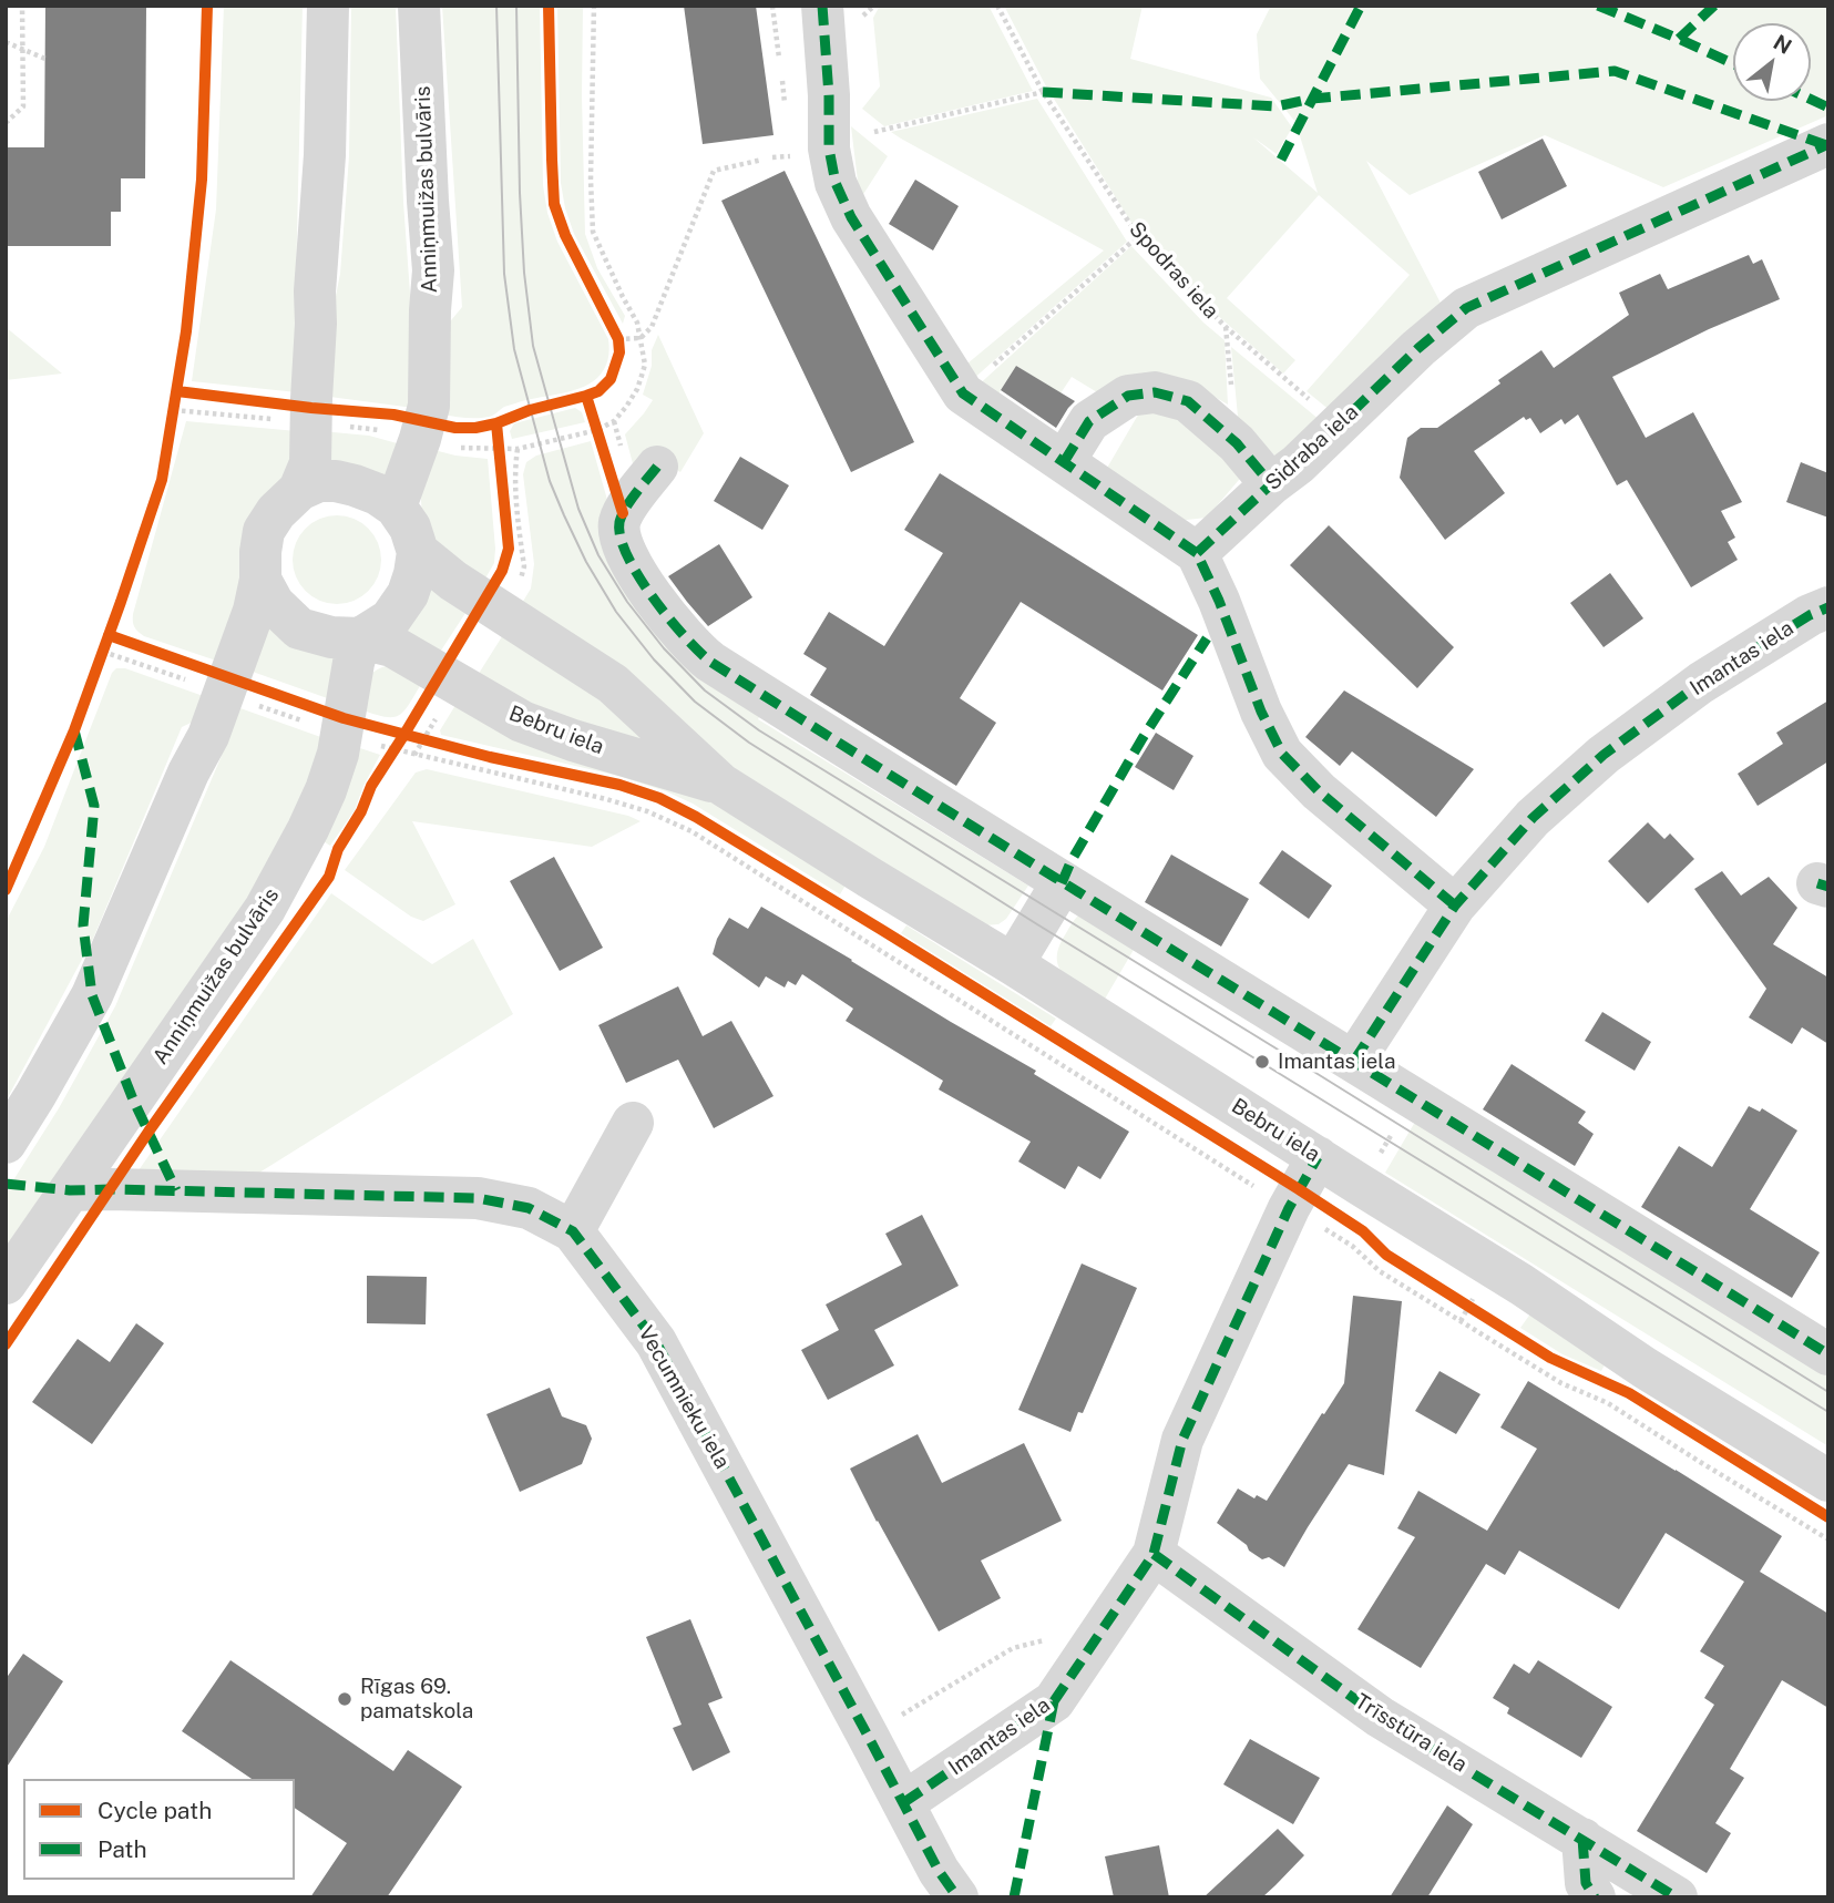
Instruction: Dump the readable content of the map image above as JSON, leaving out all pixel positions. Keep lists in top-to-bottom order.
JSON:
{
  "streets": {
    "street": [
      "Anniņmuižas bulvāris",
      "Sidraba iela",
      "Imantas iela",
      "Bebru iela",
      "Vecumnieku iela",
      "Trīsstūra iela"
    ],
    "path": ["Spodras iela"]
  },
  "crossings": [
    ["Anniņmuižas bulvāris", "Bebru iela"],
    ["Anniņmuižas bulvāris", "Vecumnieku iela"],
    ["Spodras iela", "Sidraba iela"],
    ["Imantas iela", "Bebru iela"],
    ["Imantas iela", "Vecumnieku iela"],
    ["Imantas iela", "Trīsstūra iela"]
  ],
  "places": ["Imantas iela", "Rīgas 69. pamatskola"],
  "legend": ["Cycle path", "Path"],
  "north": "top right"
}
